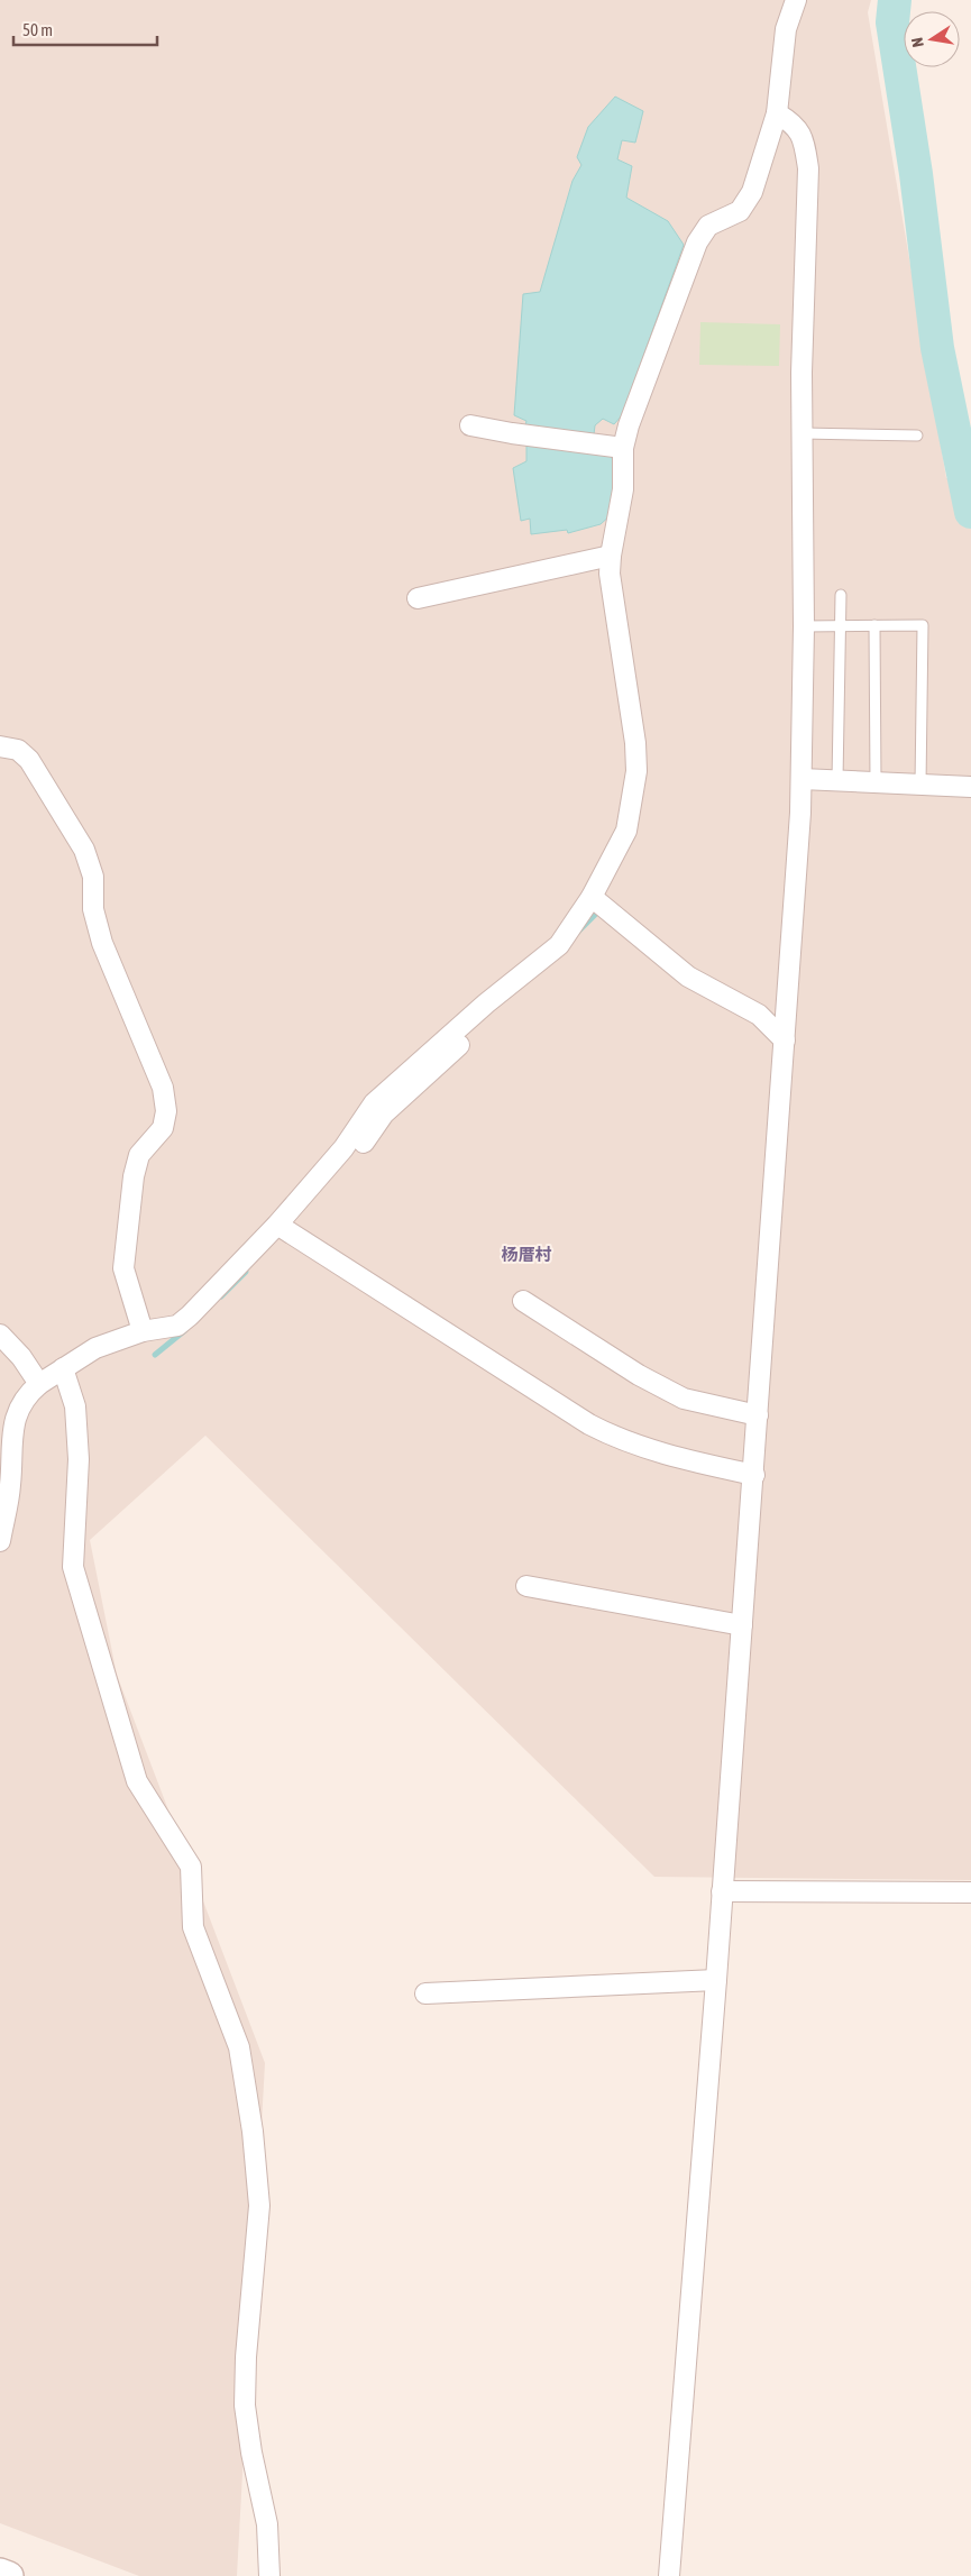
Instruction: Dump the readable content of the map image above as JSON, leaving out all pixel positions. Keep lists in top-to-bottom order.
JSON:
{
  "districts": ["杨厝村"],
  "scale_bar": "50 m",
  "north": "left"
}
